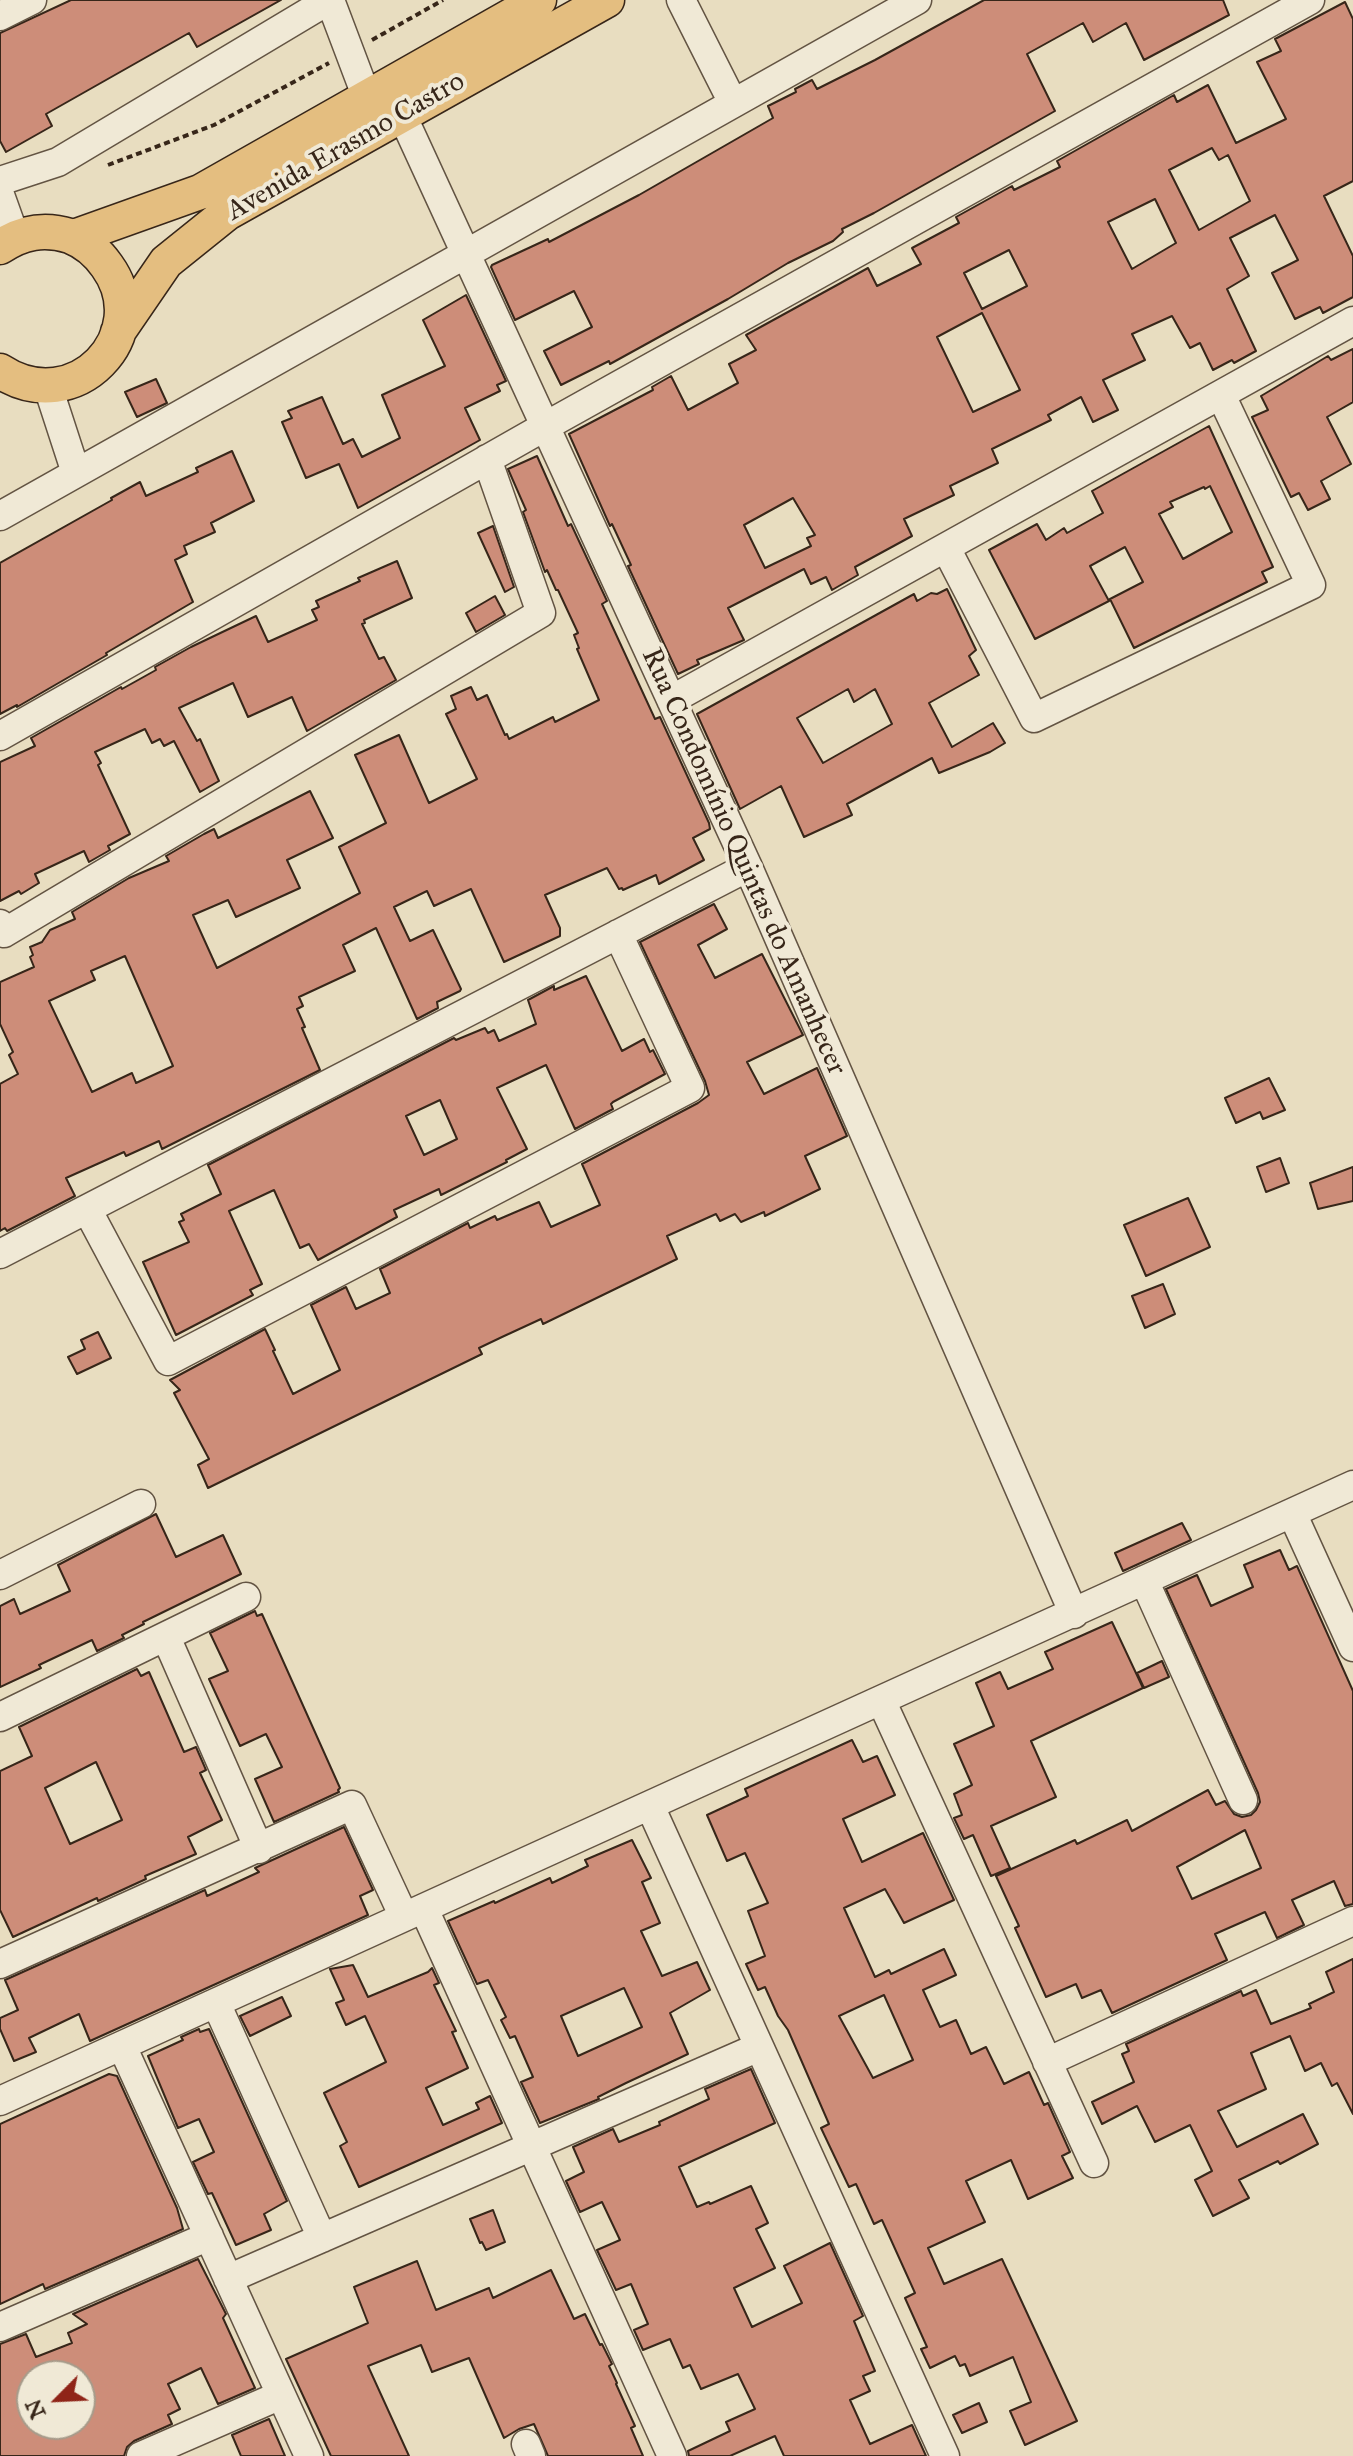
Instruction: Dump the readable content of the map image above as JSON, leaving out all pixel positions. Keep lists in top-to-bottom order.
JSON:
{
  "streets": {
    "main road": ["Avenida Erasmo Castro"],
    "street": ["Rua Condomínio Quintas do Amanhecer"]
  },
  "crossings": [
    ["Avenida Erasmo Castro", "Rua Condomínio Quintas do Amanhecer"]
  ],
  "north": "bottom left"
}
